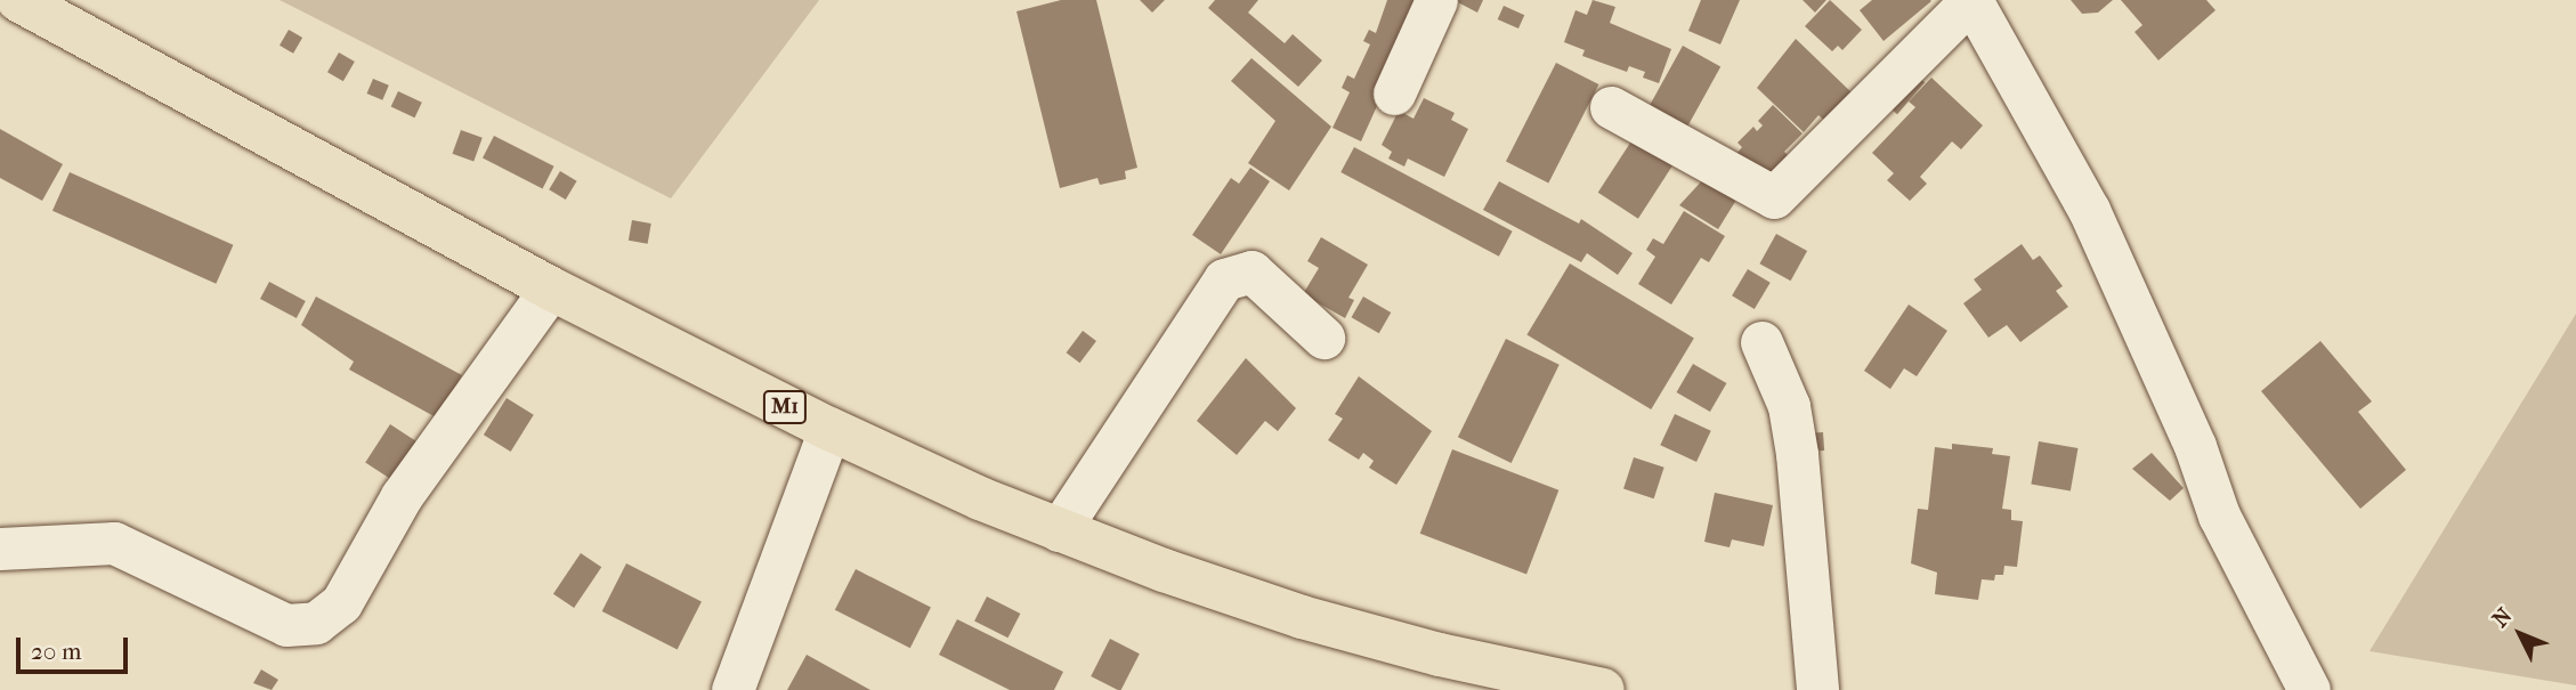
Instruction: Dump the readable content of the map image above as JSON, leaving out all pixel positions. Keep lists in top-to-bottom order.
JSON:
{
  "streets": {
    "highway": ["M1"]
  },
  "scale_bar": "20 m",
  "north": "top left"
}
